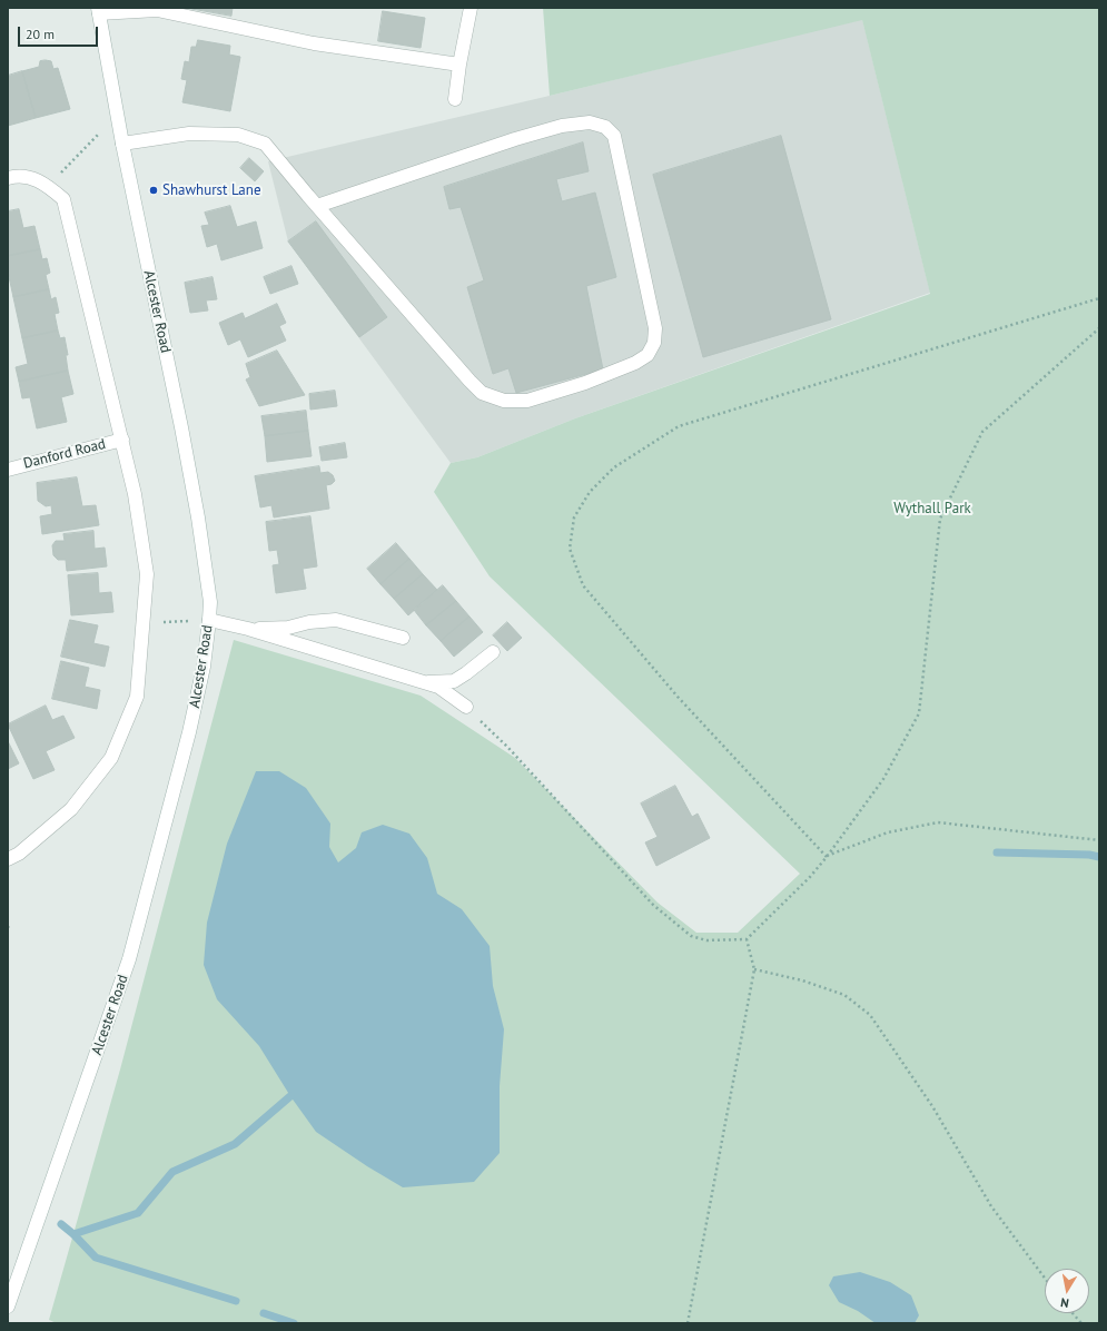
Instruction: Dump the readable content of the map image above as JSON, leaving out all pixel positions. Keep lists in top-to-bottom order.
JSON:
{
  "streets": {
    "street": ["Alcester Road", "Danford Road"]
  },
  "parks": ["Wythall Park"],
  "places": ["Shawhurst Lane"],
  "scale_bar": "20 m",
  "north": "bottom"
}
